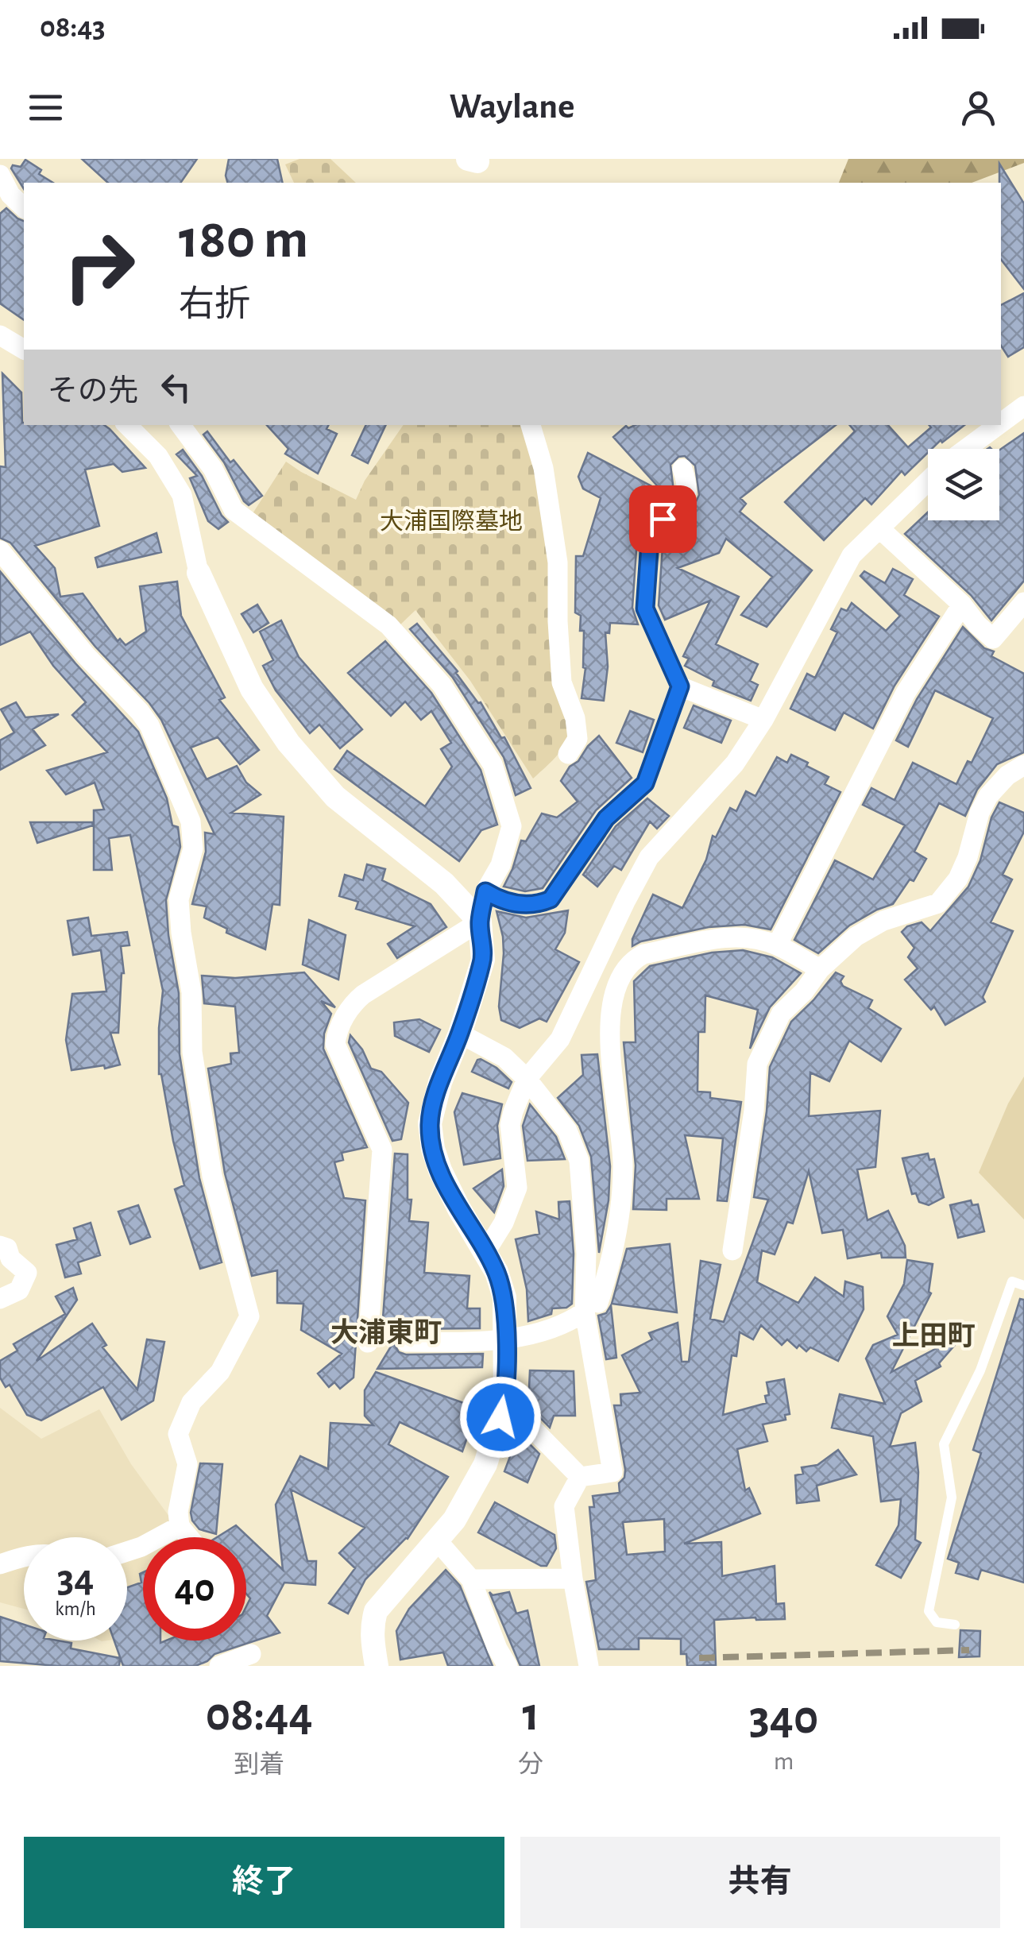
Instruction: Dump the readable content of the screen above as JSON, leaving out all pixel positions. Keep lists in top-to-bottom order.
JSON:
{
  "districts": ["大浦東町", "上田町"],
  "parks": ["大浦国際墓地"],
  "page": {
    "status": "08:43",
    "header": "Waylane",
    "turn": ["180 m", "右折"],
    "then": "その先",
    "speed": "34 km/h",
    "limit": "40",
    "eta": [
      "08:44",
      "到着",
      "1",
      "分",
      "340",
      "m"
    ],
    "buttons": ["終了", "共有"]
  }
}
